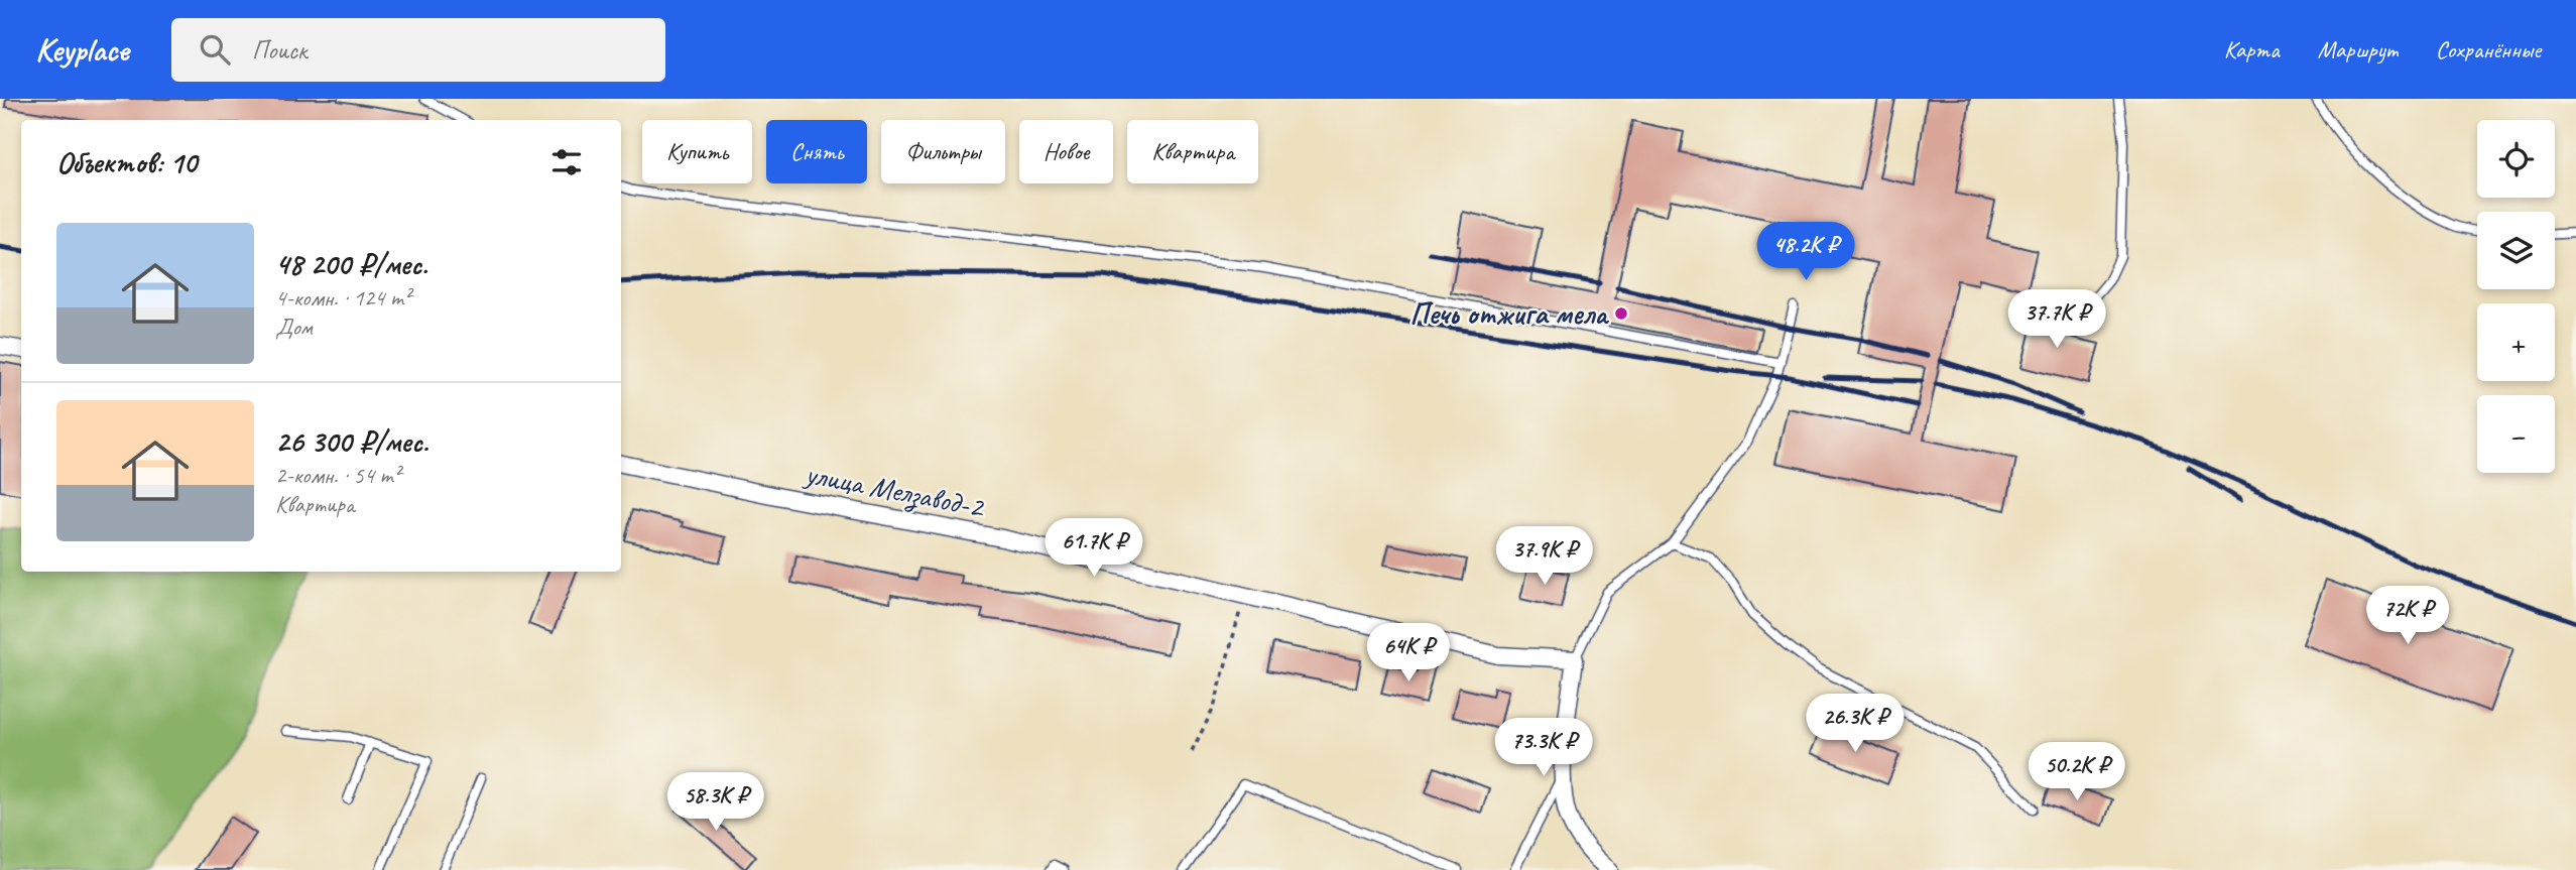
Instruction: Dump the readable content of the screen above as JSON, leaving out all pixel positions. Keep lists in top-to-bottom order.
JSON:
{
  "streets": {
    "street": ["улица Мелзавод-2"]
  },
  "places": ["Печь отжига мела"],
  "page": {
    "header": "Keyplace",
    "search": "Поиск",
    "nav": ["Карта", "Маршрут", "Сохранённые"],
    "map_buttons": ["+", "−"],
    "chip": [
      "Купить",
      "Снять",
      "Фильтры",
      "Новое",
      "Квартира"
    ],
    "heading": "Объектов: 10",
    "list": [
      {
        "name": "48 200 ₽/мес.",
        "note": "4-комн. · 124 m² · Дом"
      },
      {
        "name": "26 300 ₽/мес.",
        "note": "2-комн. · 54 m² · Квартира"
      }
    ],
    "price": [
      "48.2K ₽",
      "37.7K ₽",
      "61.7K ₽",
      "37.9K ₽",
      "72K ₽",
      "64K ₽",
      "26.3K ₽",
      "73.3K ₽",
      "50.2K ₽",
      "58.3K ₽"
    ]
  }
}
